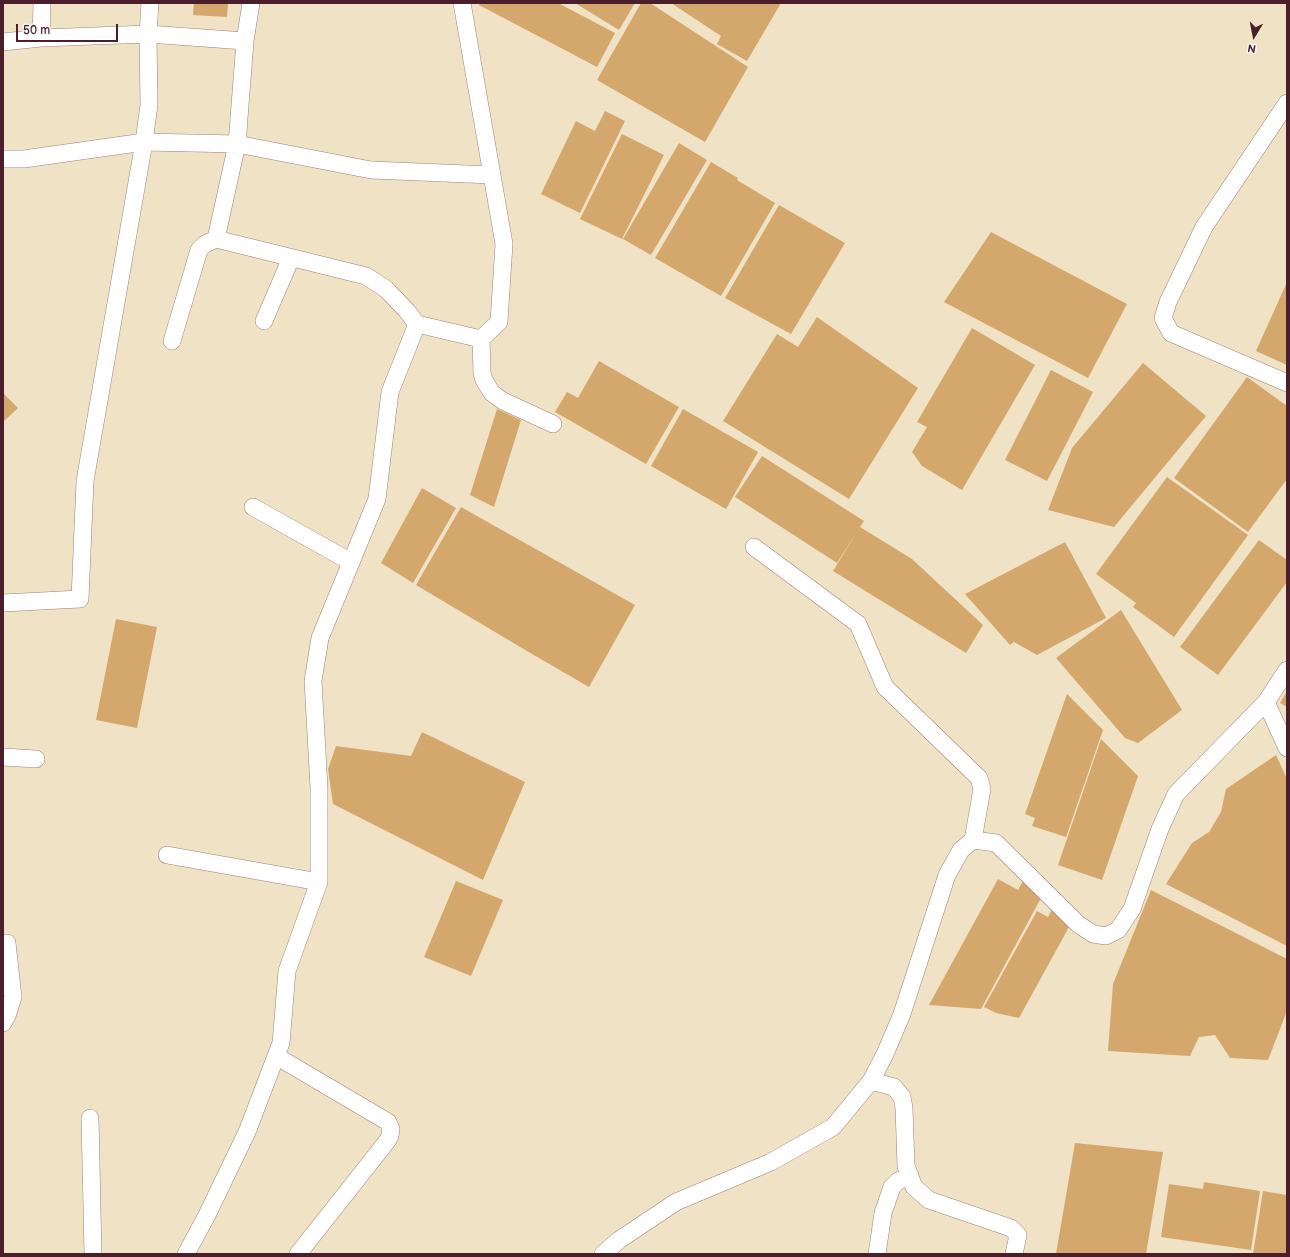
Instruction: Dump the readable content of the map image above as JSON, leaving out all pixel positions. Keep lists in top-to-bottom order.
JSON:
{
  "scale_bar": "50 m",
  "north": "bottom"
}
